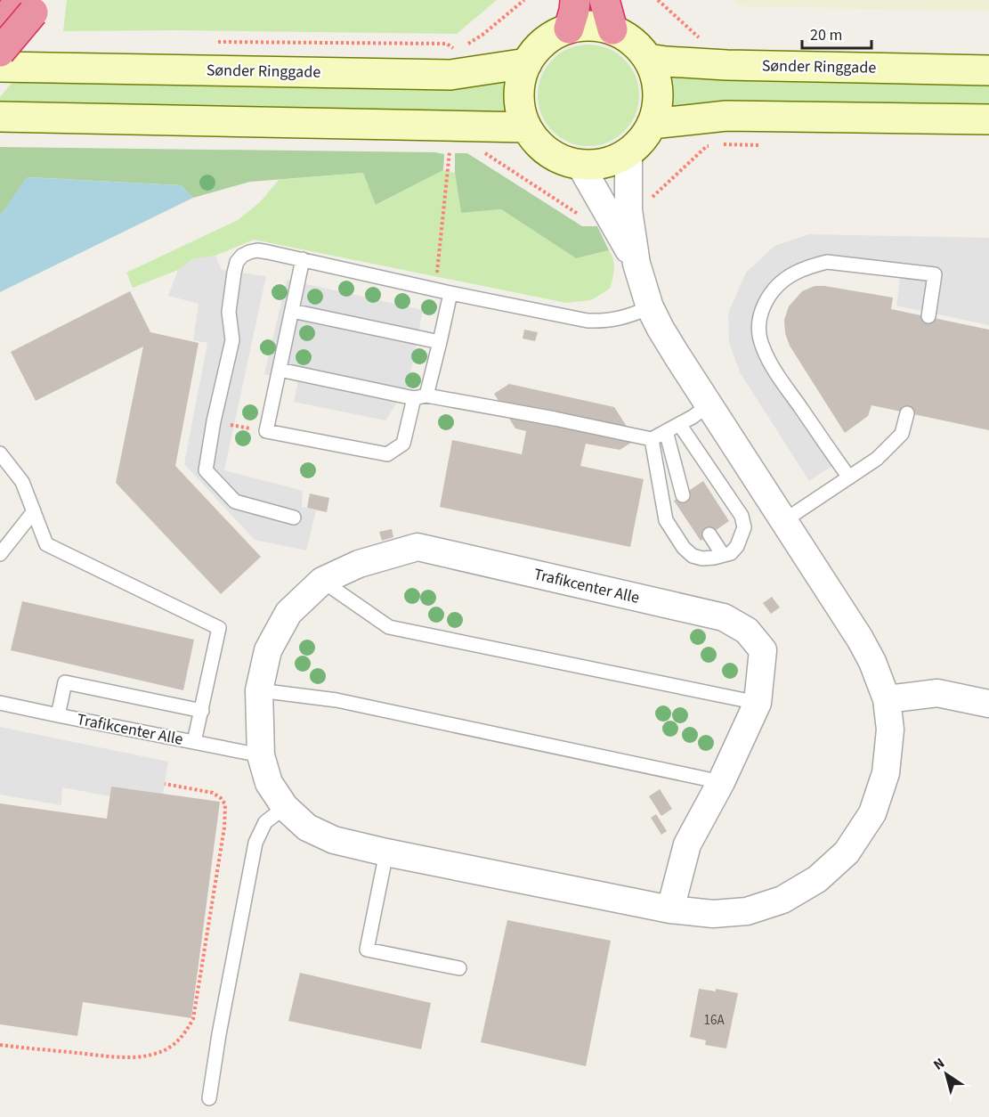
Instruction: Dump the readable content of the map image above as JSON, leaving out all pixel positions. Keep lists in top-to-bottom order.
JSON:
{
  "streets": {
    "street": ["Sønder Ringgade", "Trafikcenter Alle"]
  },
  "crossings": [
    ["Sønder Ringgade", "Trafikcenter Alle"]
  ],
  "house_numbers": ["16A"],
  "scale_bar": "20 m",
  "north": "top left"
}
